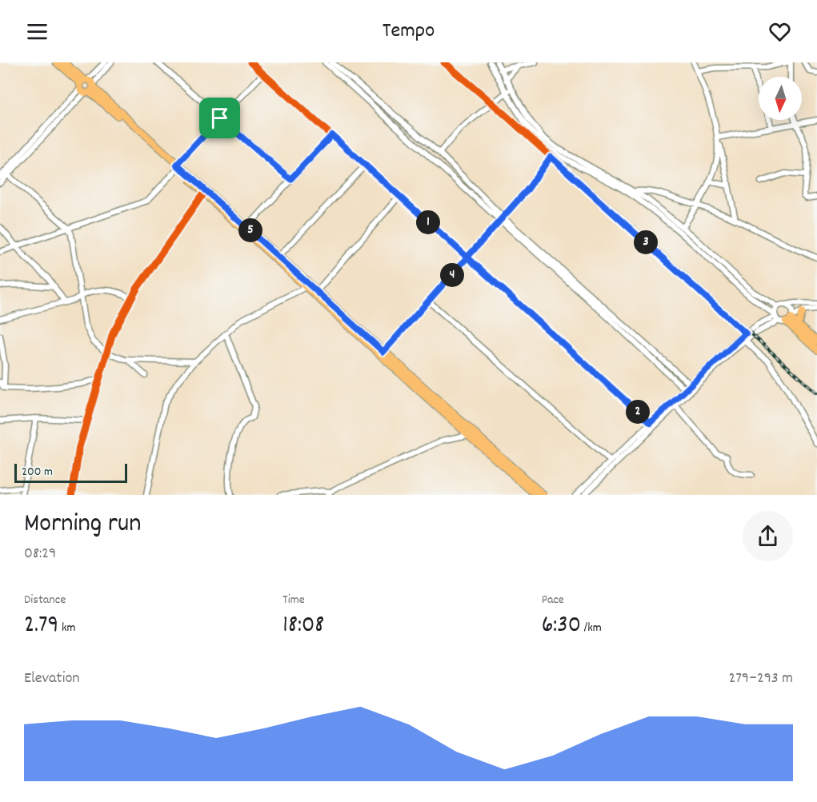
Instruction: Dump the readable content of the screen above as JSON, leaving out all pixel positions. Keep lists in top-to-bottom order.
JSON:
{
  "scale_bar": "200 m",
  "north": "bottom",
  "page": {
    "header": "Tempo",
    "pins": [
      "1",
      "5",
      "3",
      "4",
      "2"
    ],
    "scale": "200 m",
    "heading": ["Morning run", "08:29"],
    "stats": [
      ["Distance", "2.79 km"],
      ["Time", "18:08"],
      ["Pace", "6:30 /km"]
    ],
    "chart": ["Elevation", "279–293 m"]
  }
}
